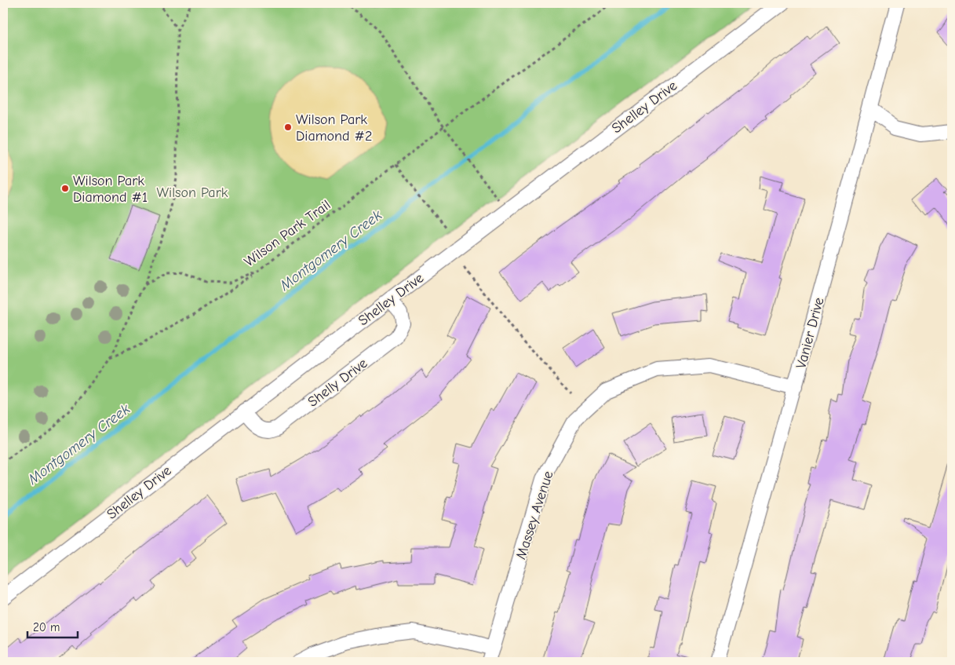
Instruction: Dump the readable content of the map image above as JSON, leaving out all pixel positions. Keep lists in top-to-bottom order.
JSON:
{
  "streets": {
    "street": [
      "Shelley Drive",
      "Vanier Drive",
      "Shelly Drive",
      "Massey Avenue"
    ],
    "path": ["Wilson Park Trail"]
  },
  "crossings": [
    ["Shelley Drive", "Shelly Drive"],
    ["Vanier Drive", "Massey Avenue"]
  ],
  "water": ["Montgomery Creek"],
  "parks": ["Wilson Park"],
  "places": ["Wilson Park Diamond #2", "Wilson Park Diamond #1"],
  "scale_bar": "20 m"
}
